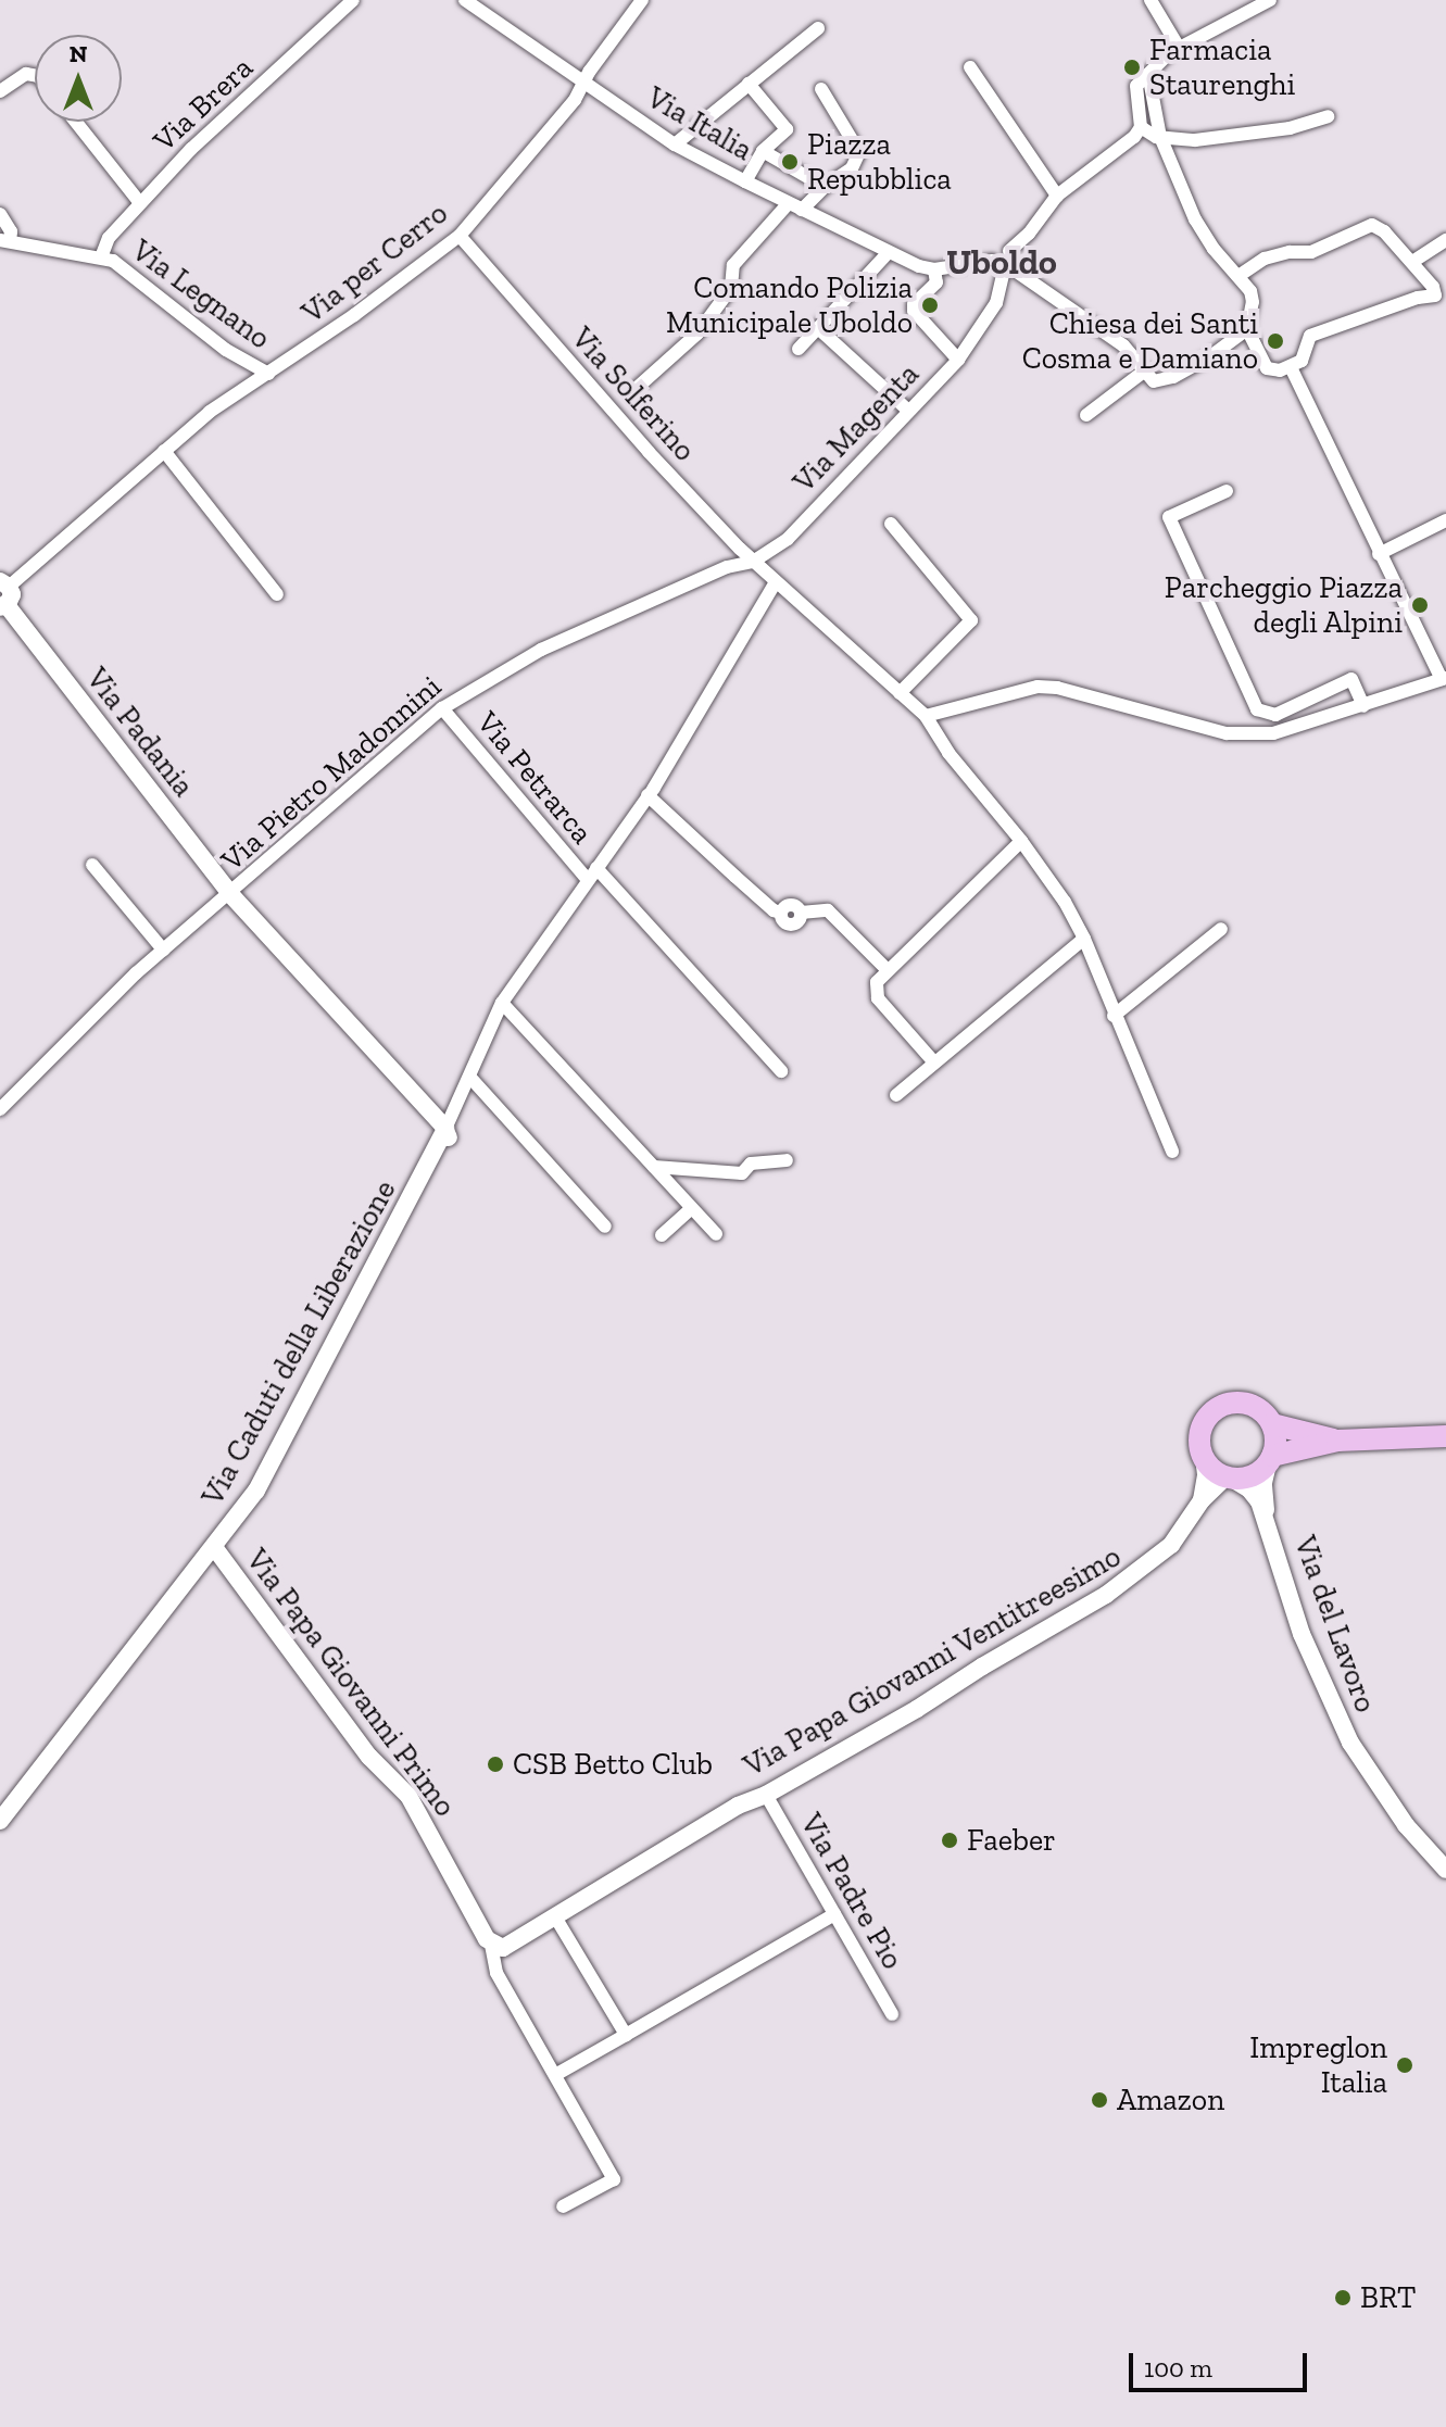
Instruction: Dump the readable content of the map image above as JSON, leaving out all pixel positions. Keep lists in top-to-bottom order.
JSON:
{
  "streets": {
    "street": [
      "Via Brera",
      "Via Italia",
      "Via per Cerro",
      "Via Legnano",
      "Via Solferino",
      "Via Magenta",
      "Via Padania",
      "Via Pietro Madonnini",
      "Via Petrarca",
      "Via Caduti della Liberazione",
      "Via del Lavoro",
      "Via Papa Giovanni Ventitreesimo",
      "Via Papa Giovanni Primo",
      "Via Padre Pio"
    ]
  },
  "crossings": [
    ["Via Brera", "Via Legnano"],
    ["Via Italia", "Via per Cerro"],
    ["Via per Cerro", "Via Legnano"],
    ["Via per Cerro", "Via Solferino"],
    ["Via per Cerro", "Via Padania"],
    ["Via Solferino", "Via Magenta"],
    ["Via Solferino", "Via Pietro Madonnini"],
    ["Via Solferino", "Via Caduti della Liberazione"],
    ["Via Magenta", "Via Pietro Madonnini"],
    ["Via Padania", "Via Pietro Madonnini"],
    ["Via Padania", "Via Caduti della Liberazione"],
    ["Via Pietro Madonnini", "Via Petrarca"],
    ["Via Petrarca", "Via Caduti della Liberazione"],
    ["Via Caduti della Liberazione", "Via Papa Giovanni Primo"],
    ["Via del Lavoro", "Via Papa Giovanni Ventitreesimo"],
    ["Via Papa Giovanni Ventitreesimo", "Via Papa Giovanni Primo"],
    ["Via Papa Giovanni Ventitreesimo", "Via Padre Pio"]
  ],
  "districts": ["Uboldo"],
  "places": [
    "Farmacia Staurenghi",
    "Piazza Repubblica",
    "Comando Polizia Municipale Uboldo",
    "Chiesa dei Santi Cosma e Damiano",
    "Parcheggio Piazza degli Alpini",
    "CSB Betto Club",
    "Faeber",
    "Impreglon Italia",
    "Amazon",
    "BRT"
  ],
  "scale_bar": "100 m",
  "north": "top"
}
